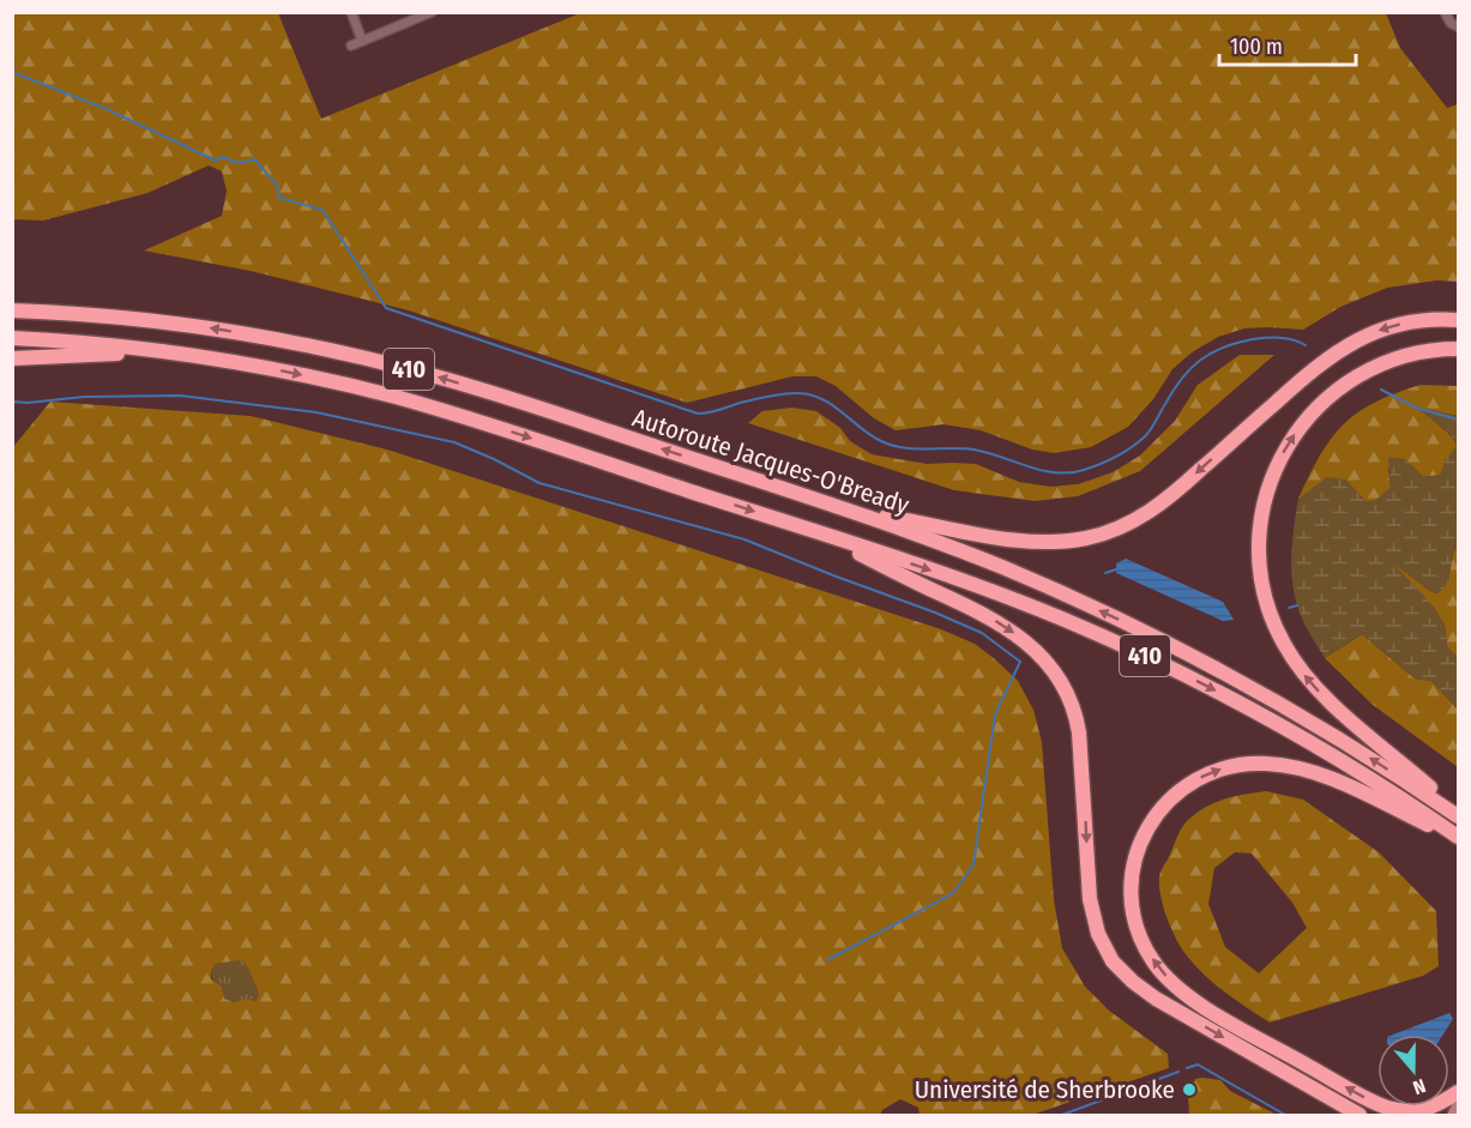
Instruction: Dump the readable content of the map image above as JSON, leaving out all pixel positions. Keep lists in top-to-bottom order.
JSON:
{
  "streets": {
    "highway": ["410", "Autoroute Jacques-O'Bready"]
  },
  "places": ["Université de Sherbrooke"],
  "scale_bar": "100 m",
  "north": "bottom"
}
